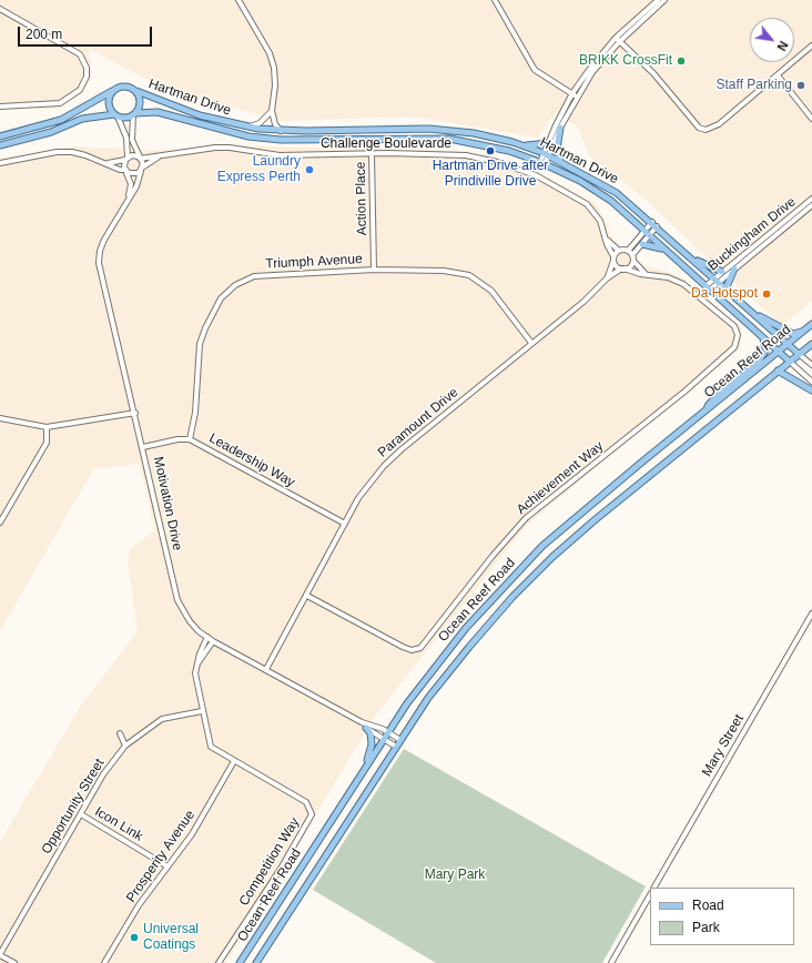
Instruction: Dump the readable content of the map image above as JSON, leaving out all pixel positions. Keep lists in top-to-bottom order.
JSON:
{
  "streets": {
    "main road": ["Hartman Drive", "Ocean Reef Road"],
    "street": [
      "Challenge Boulevarde",
      "Action Place",
      "Buckingham Drive",
      "Triumph Avenue",
      "Paramount Drive",
      "Leadership Way",
      "Achievement Way",
      "Motivation Drive",
      "Mary Street",
      "Opportunity Street",
      "Icon Link",
      "Prosperity Avenue",
      "Competition Way"
    ]
  },
  "crossings": [
    ["Hartman Drive", "Buckingham Drive"],
    ["Hartman Drive", "Ocean Reef Road"],
    ["Challenge Boulevarde", "Action Place"],
    ["Challenge Boulevarde", "Paramount Drive"],
    ["Challenge Boulevarde", "Achievement Way"],
    ["Challenge Boulevarde", "Motivation Drive"],
    ["Action Place", "Triumph Avenue"],
    ["Triumph Avenue", "Paramount Drive"],
    ["Triumph Avenue", "Leadership Way"],
    ["Ocean Reef Road", "Motivation Drive"],
    ["Paramount Drive", "Leadership Way"],
    ["Paramount Drive", "Achievement Way"],
    ["Paramount Drive", "Motivation Drive"],
    ["Leadership Way", "Motivation Drive"],
    ["Motivation Drive", "Competition Way"],
    ["Opportunity Street", "Icon Link"],
    ["Opportunity Street", "Competition Way"],
    ["Icon Link", "Prosperity Avenue"],
    ["Prosperity Avenue", "Competition Way"]
  ],
  "parks": ["Mary Park"],
  "places": [
    "BRIKK CrossFit",
    "Staff Parking",
    "Hartman Drive after Prindiville Drive",
    "Laundry Express Perth",
    "Da Hotspot",
    "Universal Coatings"
  ],
  "legend": ["Road", "Park"],
  "scale_bar": "200 m",
  "north": "bottom right"
}
